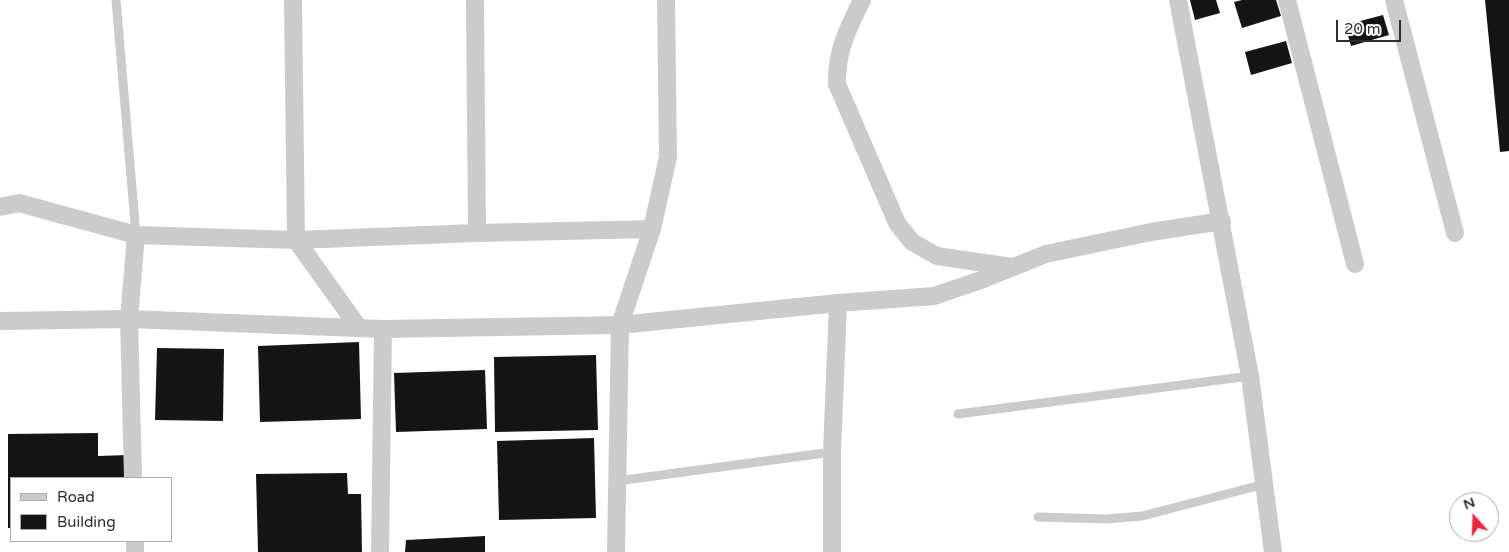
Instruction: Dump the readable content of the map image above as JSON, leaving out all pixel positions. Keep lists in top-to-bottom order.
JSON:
{
  "legend": ["Road", "Building"],
  "scale_bar": "20 m",
  "north": "top"
}
